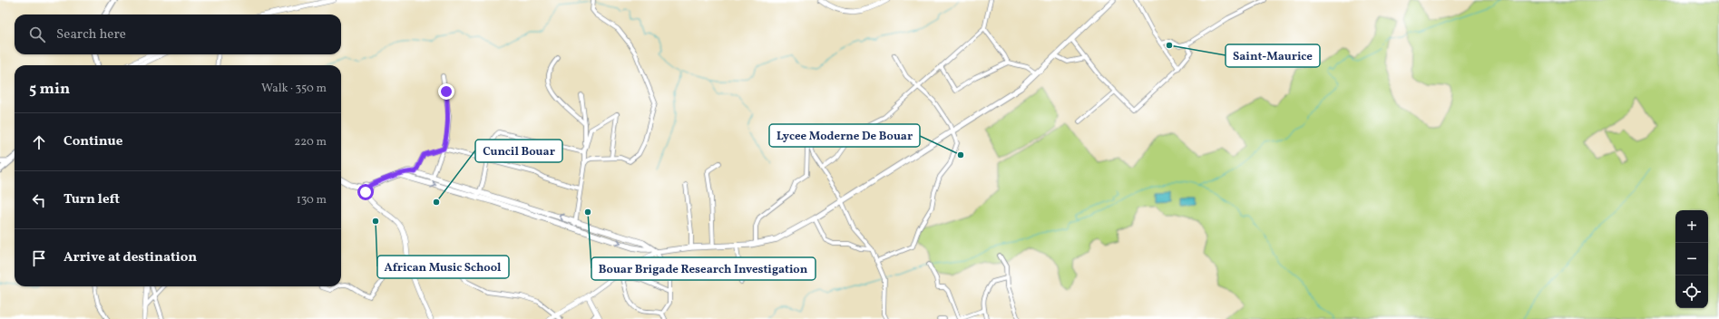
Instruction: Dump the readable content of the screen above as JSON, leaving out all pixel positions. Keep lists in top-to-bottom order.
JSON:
{
  "places": [
    "Saint-Maurice",
    "Lycee Moderne De Bouar",
    "Cuncil Bouar",
    "Bouar Brigade Research Investigation",
    "African Music School"
  ],
  "page": {
    "search": "Search here",
    "heading": ["5 min", "Walk · 350 m"],
    "list": [
      ["Continue", "220 m"],
      ["Turn left", "130 m"],
      "Arrive at destination"
    ],
    "map_buttons": ["+", "−"]
  }
}
